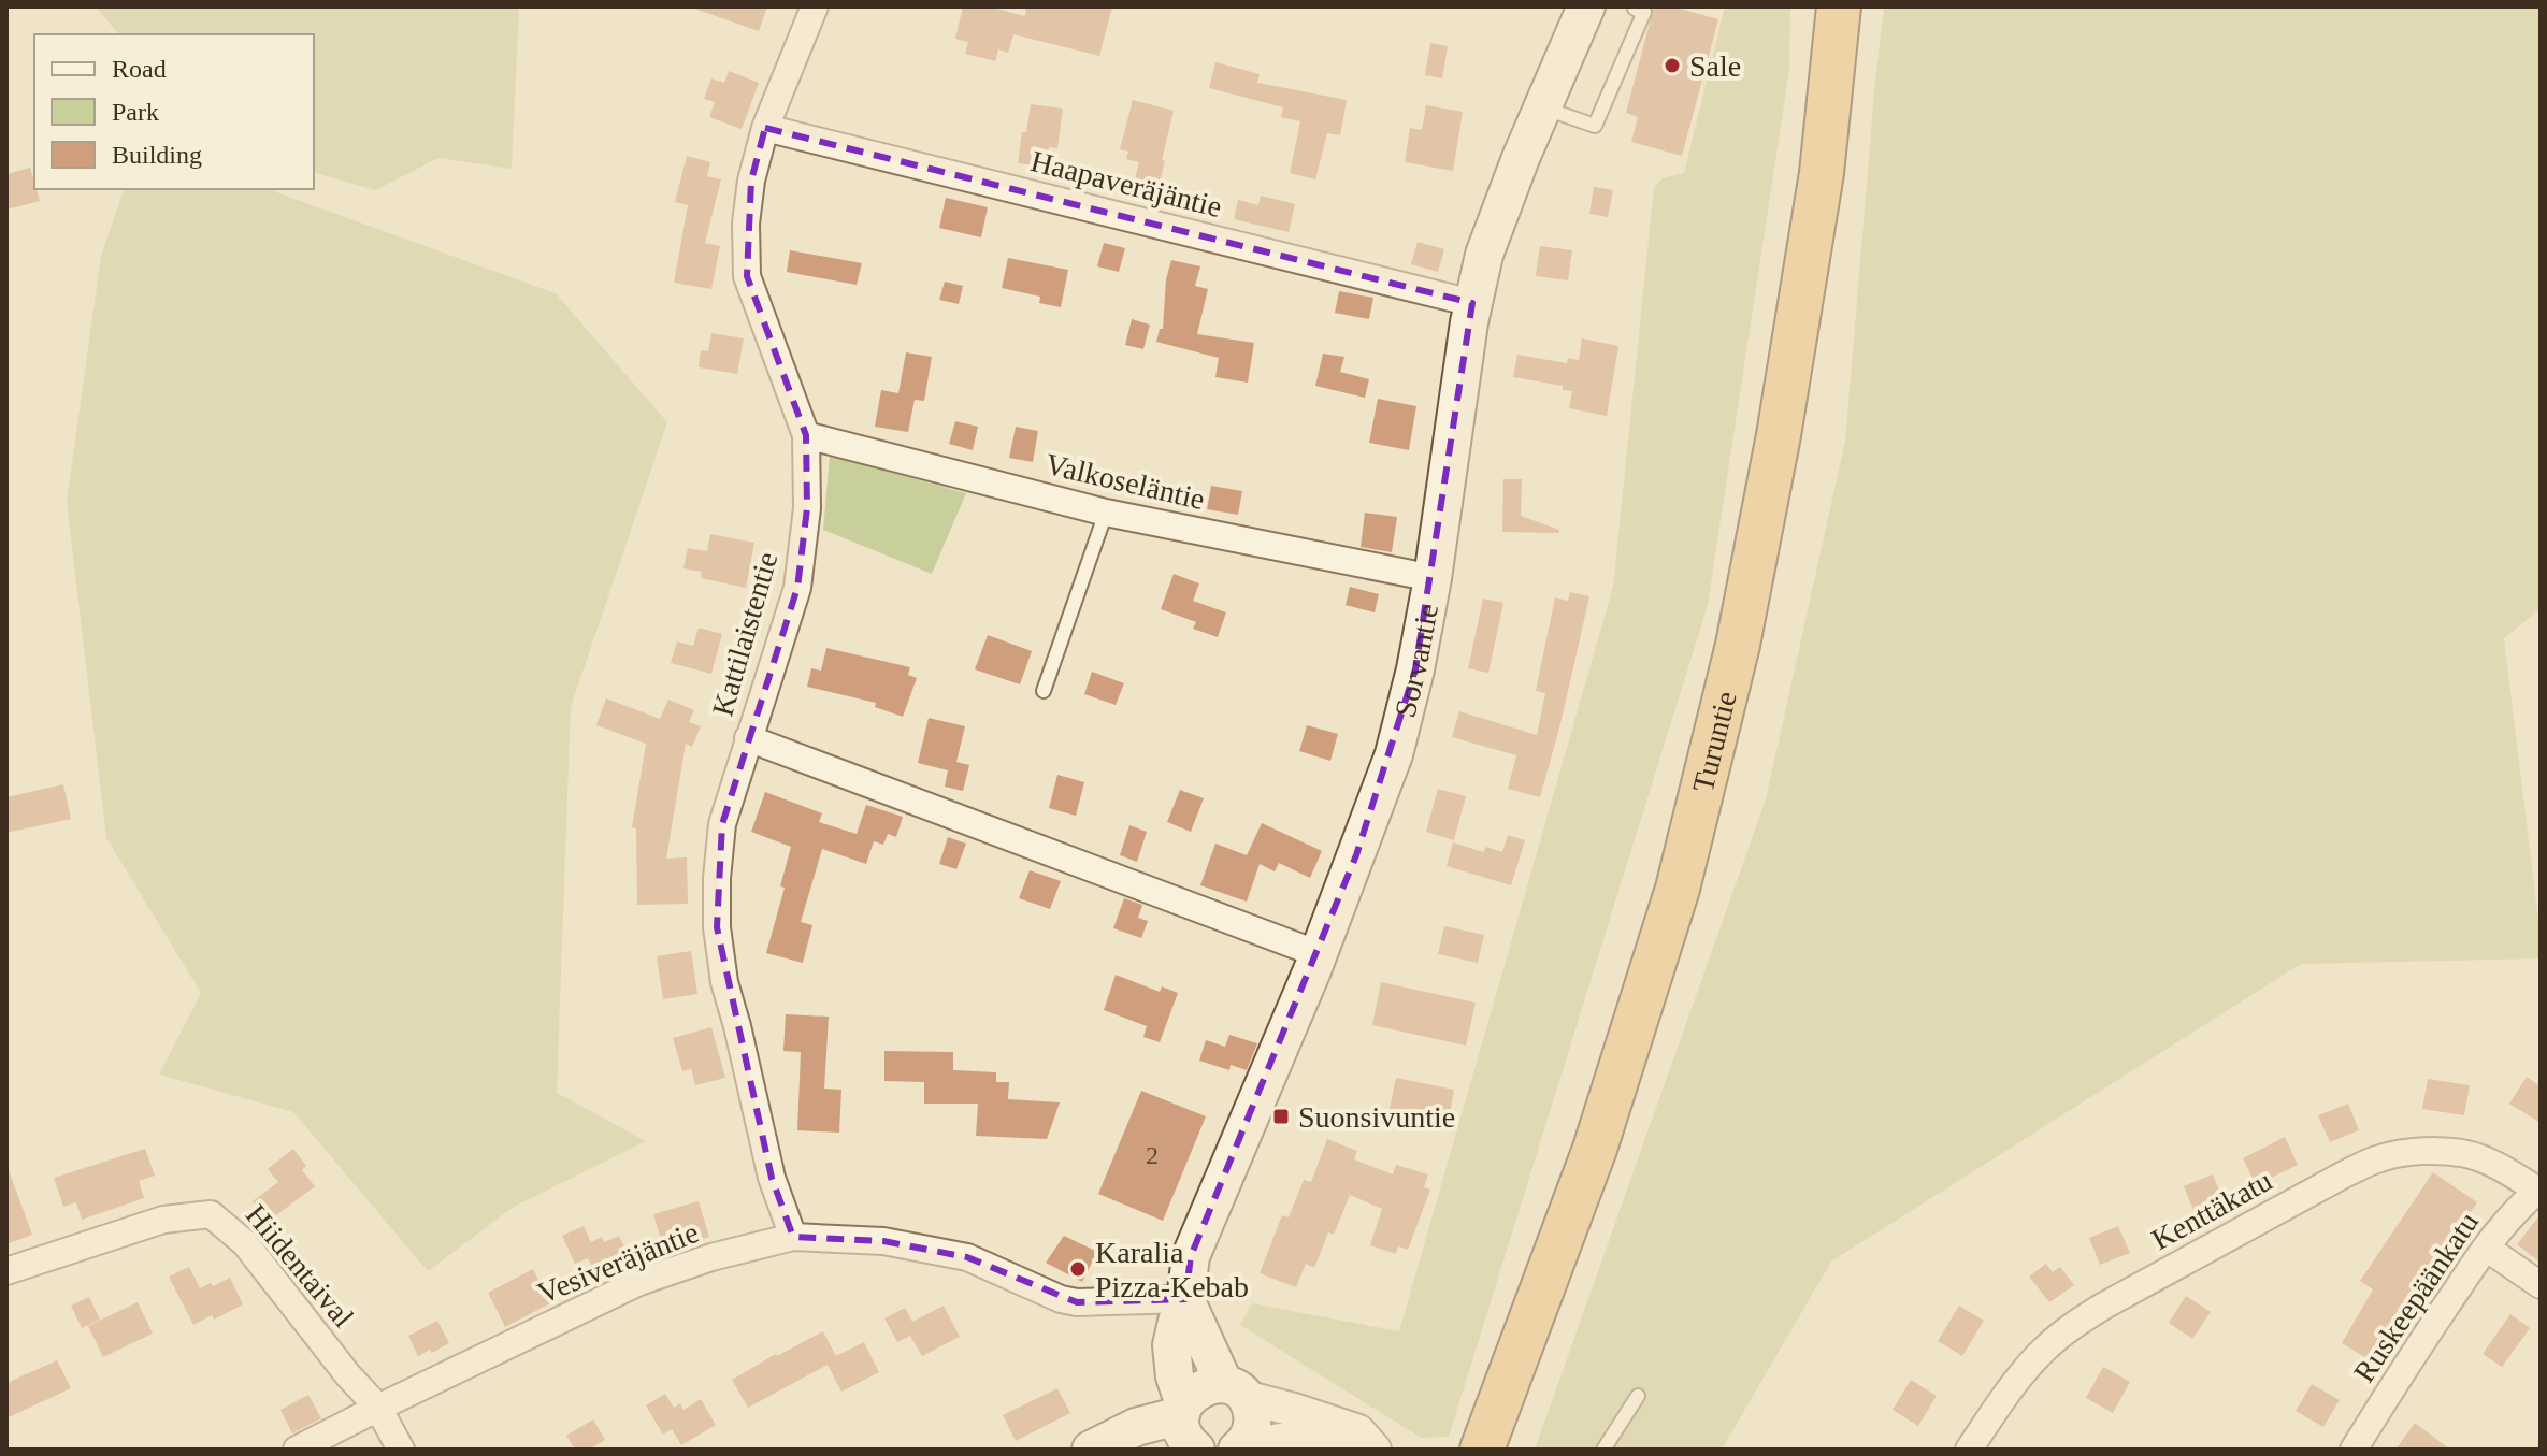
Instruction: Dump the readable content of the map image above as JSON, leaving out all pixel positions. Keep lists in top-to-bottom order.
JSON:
{
  "streets": {
    "highway": ["Turuntie"],
    "main road": ["Sorvantie"],
    "street": [
      "Haapaveräjäntie",
      "Valkoseläntie",
      "Kattilaistentie",
      "Kenttäkatu",
      "Vesiveräjäntie",
      "Hiidentaival",
      "Ruskeepäänkatu"
    ]
  },
  "crossings": [
    ["Haapaveräjäntie", "Kattilaistentie"],
    ["Haapaveräjäntie", "Sorvantie"],
    ["Valkoseläntie", "Kattilaistentie"],
    ["Valkoseläntie", "Sorvantie"],
    ["Kattilaistentie", "Vesiveräjäntie"],
    ["Sorvantie", "Vesiveräjäntie"],
    ["Kenttäkatu", "Ruskeepäänkatu"],
    ["Vesiveräjäntie", "Hiidentaival"]
  ],
  "places": {
    "other": ["Sale", "Karalia Pizza-Kebab"],
    "transit": ["Suonsivuntie"]
  },
  "house_numbers": ["2"],
  "legend": ["Road", "Park", "Building"]
}
